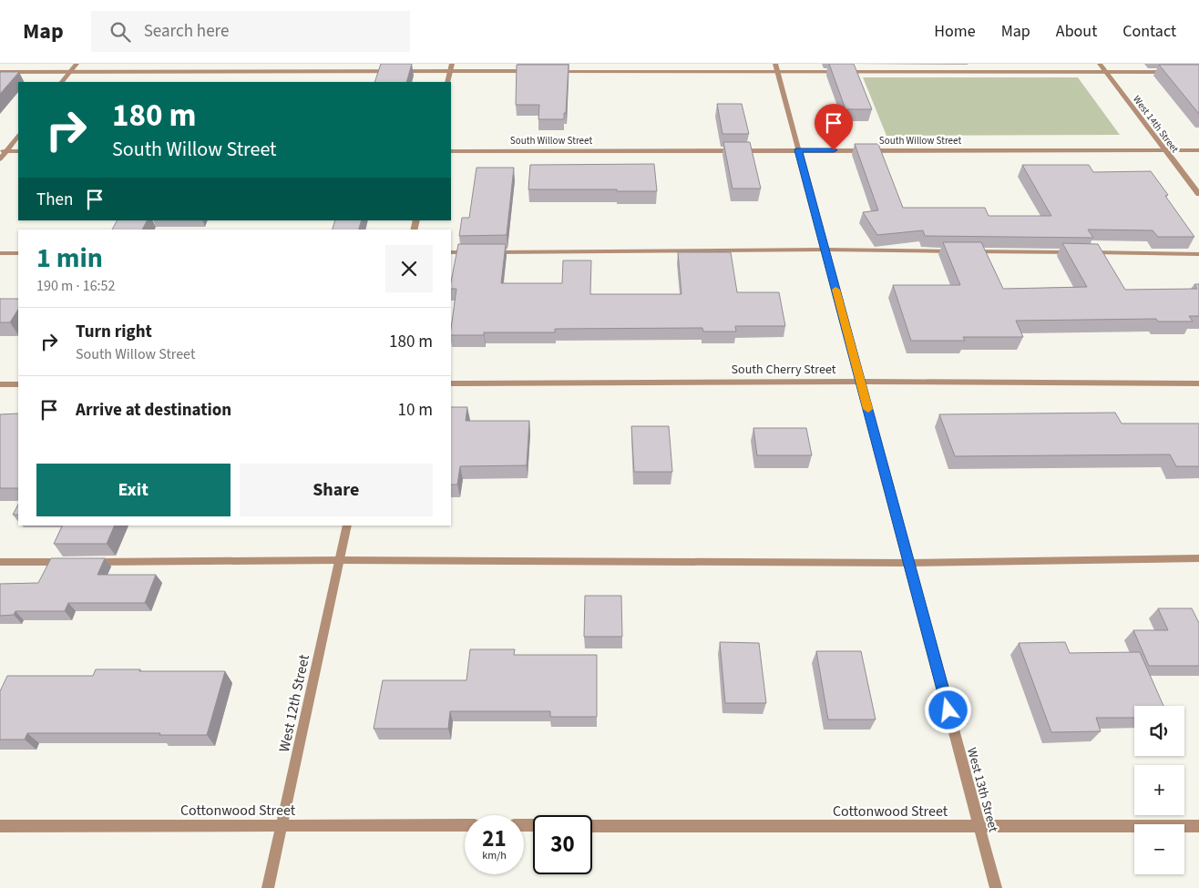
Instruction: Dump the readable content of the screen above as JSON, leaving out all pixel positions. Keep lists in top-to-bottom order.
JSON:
{
  "streets": {
    "street": [
      "West 14th Street",
      "South Willow Street",
      "South Cherry Street",
      "West 12th Street",
      "West 13th Street",
      "Cottonwood Street"
    ]
  },
  "crossings": [
    ["West 14th Street", "South Willow Street"],
    ["South Willow Street", "West 13th Street"],
    ["South Cherry Street", "West 13th Street"],
    ["West 12th Street", "Cottonwood Street"],
    ["West 13th Street", "Cottonwood Street"]
  ],
  "page": {
    "header": "Map",
    "search": "Search here",
    "nav": [
      "Home",
      "Map",
      "About",
      "Contact"
    ],
    "turn": ["180 m", "South Willow Street"],
    "then": "Then",
    "heading": ["1 min", "190 m · 16:52"],
    "list": [
      {
        "name": "Turn right",
        "note": "South Willow Street",
        "value": "180 m"
      },
      {
        "name": "Arrive at destination",
        "value": "10 m"
      }
    ],
    "buttons": ["Exit", "Share"],
    "map_buttons": ["+", "−"],
    "speed": "21 km/h",
    "limit": "30"
  }
}
